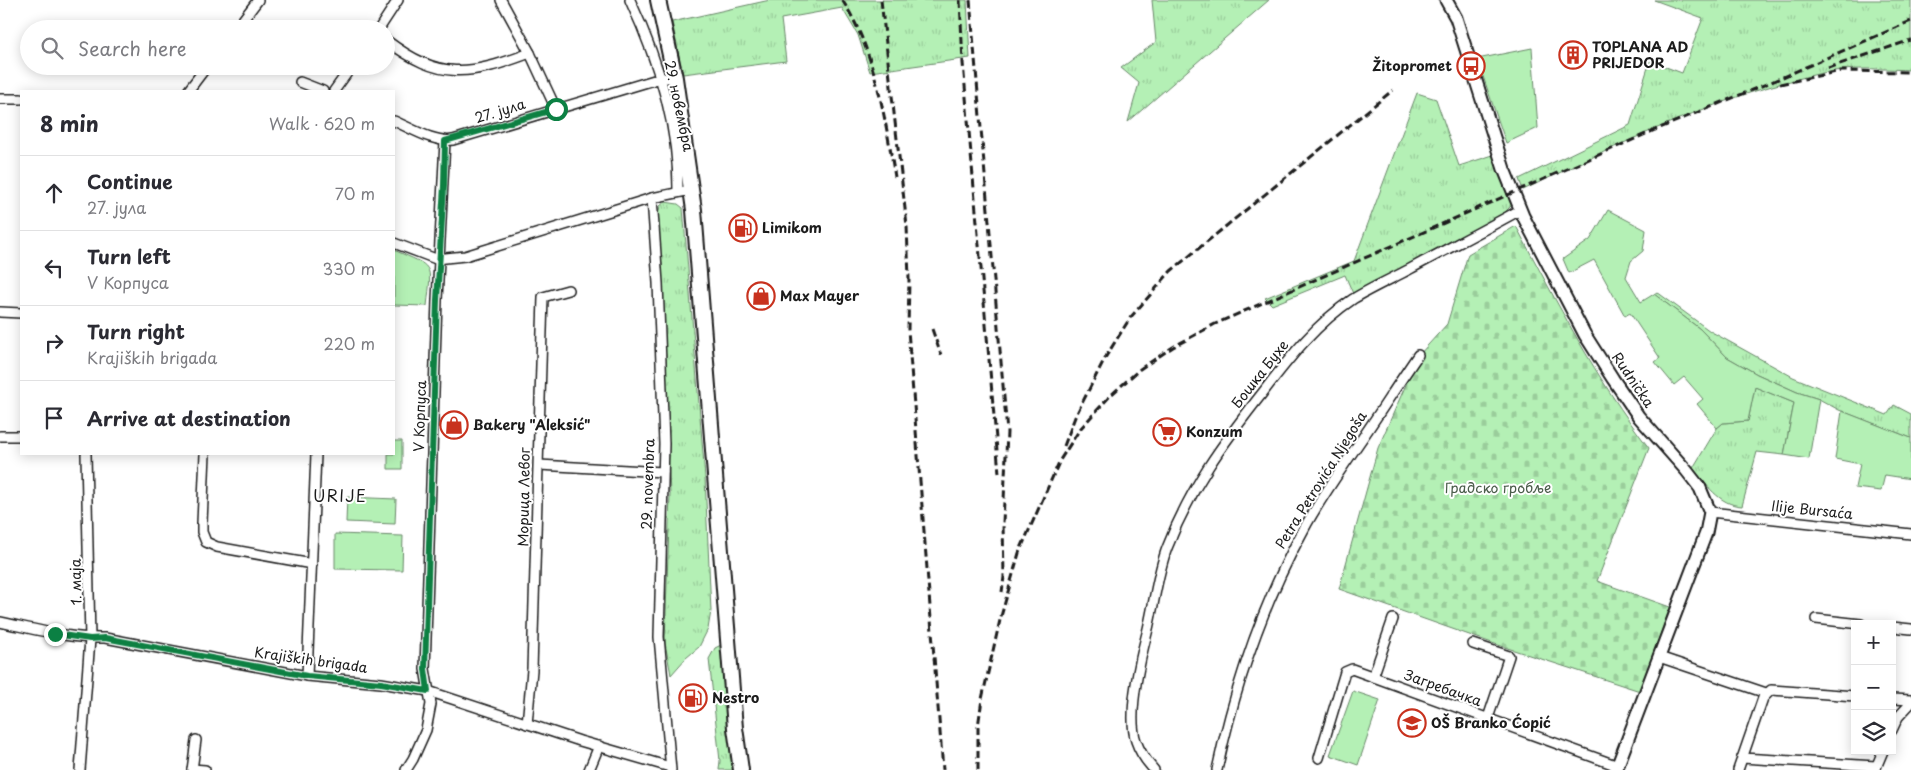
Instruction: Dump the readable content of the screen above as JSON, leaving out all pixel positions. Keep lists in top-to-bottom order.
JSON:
{
  "streets": {
    "street": [
      "29. новембра",
      "27. јула",
      "Бошка Бухе",
      "Rudnička",
      "V Корпуса",
      "Petra Petrovića Njegoša",
      "29. novembra",
      "Морица Левог",
      "Ilije Bursaća",
      "1. маја",
      "Krajiških brigada",
      "Загребачка"
    ]
  },
  "crossings": [
    ["29. новембра", "27. јула"],
    ["27. јула", "V Корпуса"],
    ["Бошка Бухе", "Rudnička"],
    ["Rudnička", "Ilije Bursaća"],
    ["V Корпуса", "Krajiških brigada"],
    ["29. novembra", "Krajiških brigada"],
    ["Морица Левог", "Krajiških brigada"],
    ["1. маја", "Krajiških brigada"]
  ],
  "districts": ["URIJE"],
  "parks": ["Градско гробље"],
  "places": {
    "building": ["TOPLANA AD PRIJEDOR"],
    "bus stop": ["Žitopromet"],
    "fuel station": ["Limikom", "Nestro"],
    "shop": ["Max Mayer", "Bakery \"Aleksić\""],
    "supermarket": ["Konzum"],
    "school or university": ["OŠ Branko Ćopić"]
  },
  "page": {
    "search": "Search here",
    "heading": ["8 min", "Walk · 620 m"],
    "list": [
      ["Continue", "27. јула", "70 m"],
      ["Turn left", "V Корпуса", "330 m"],
      ["Turn right", "Krajiških brigada", "220 m"],
      "Arrive at destination"
    ],
    "map_buttons": ["+", "−"]
  }
}
